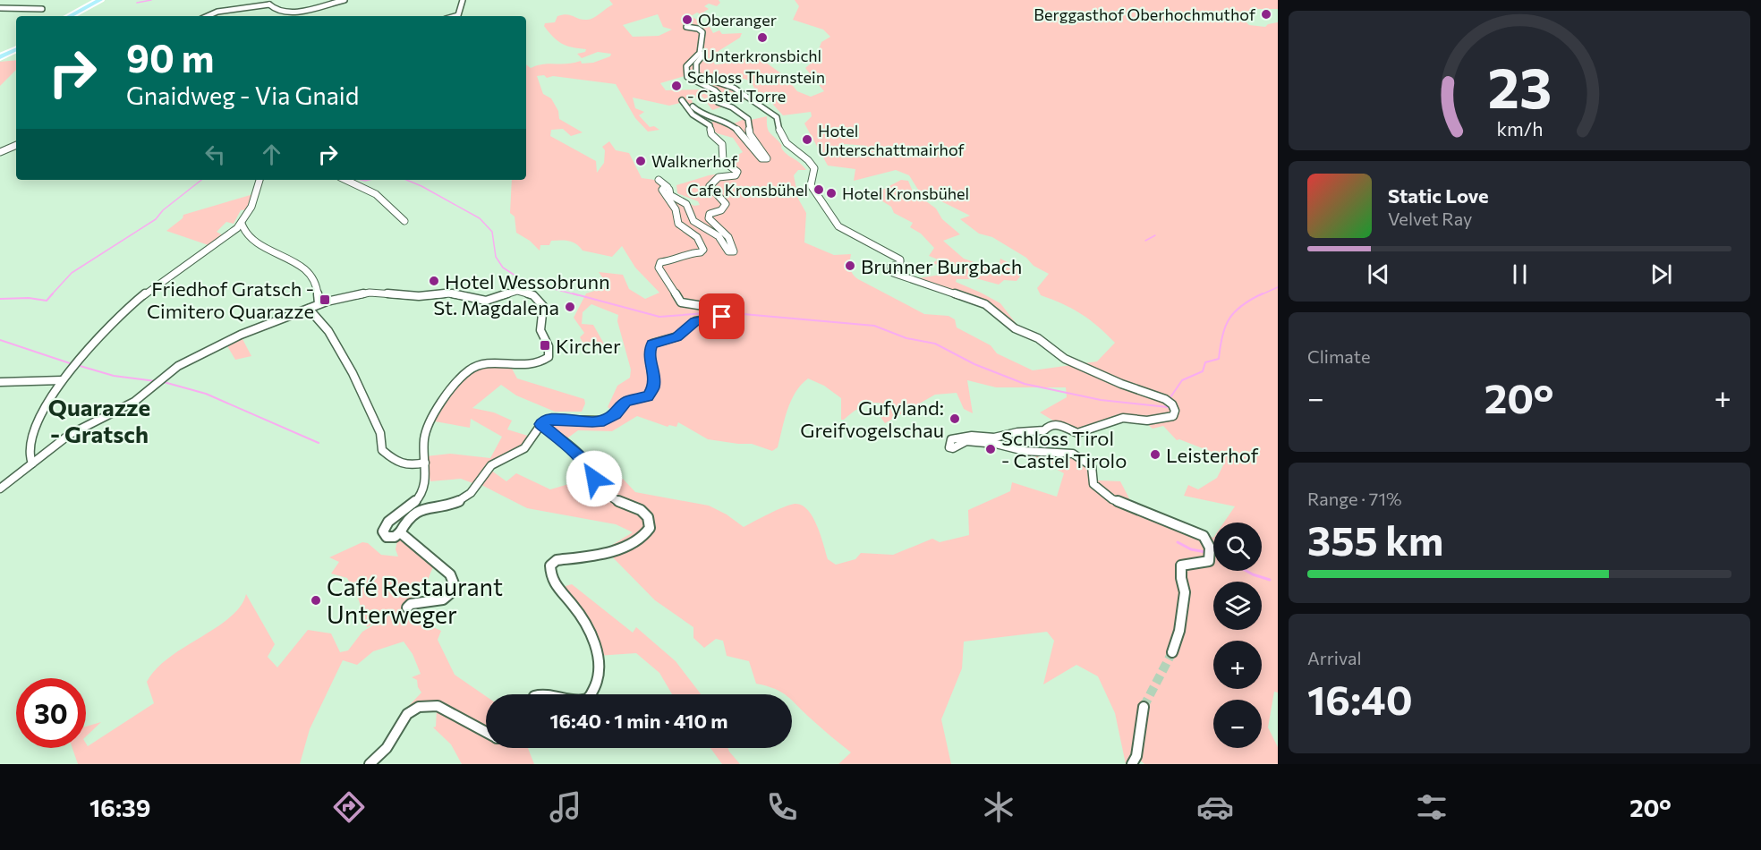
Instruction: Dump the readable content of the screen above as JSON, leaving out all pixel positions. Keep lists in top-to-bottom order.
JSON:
{
  "districts": ["Quarazze - Gratsch"],
  "places": {
    "other": [
      "Berggasthof Oberhochmuthof",
      "Oberanger",
      "Unterkronsbichl",
      "Schloss Thurnstein - Castel Torre",
      "Hotel Unterschattmairhof",
      "Walknerhof",
      "Cafe Kronsbühel",
      "Hotel Kronsbühel",
      "Brunner Burgbach",
      "Hotel Wessobrunn",
      "St. Magdalena",
      "Gufyland: Greifvogelschau",
      "Schloss Tirol - Castel Tirolo",
      "Leisterhof",
      "Café Restaurant Unterweger"
    ],
    "transit": ["Friedhof Gratsch - Cimitero Quarazze", "Kircher"]
  },
  "page": {
    "turn": ["90 m", "Gnaidweg - Via Gnaid"],
    "song": ["Static Love", "Velvet Ray"],
    "tile": [
      "Climate",
      ["Range · 71%", "355 km"],
      ["Arrival", "16:40"]
    ],
    "heat": ["−", "20°", "+"],
    "map_buttons": ["+", "−"],
    "limit": "30",
    "trip": "16:40 · 1 min · 410 m",
    "tabs": ["16:39", "20°"],
    "gauge": ["23", "km/h"]
  }
}
